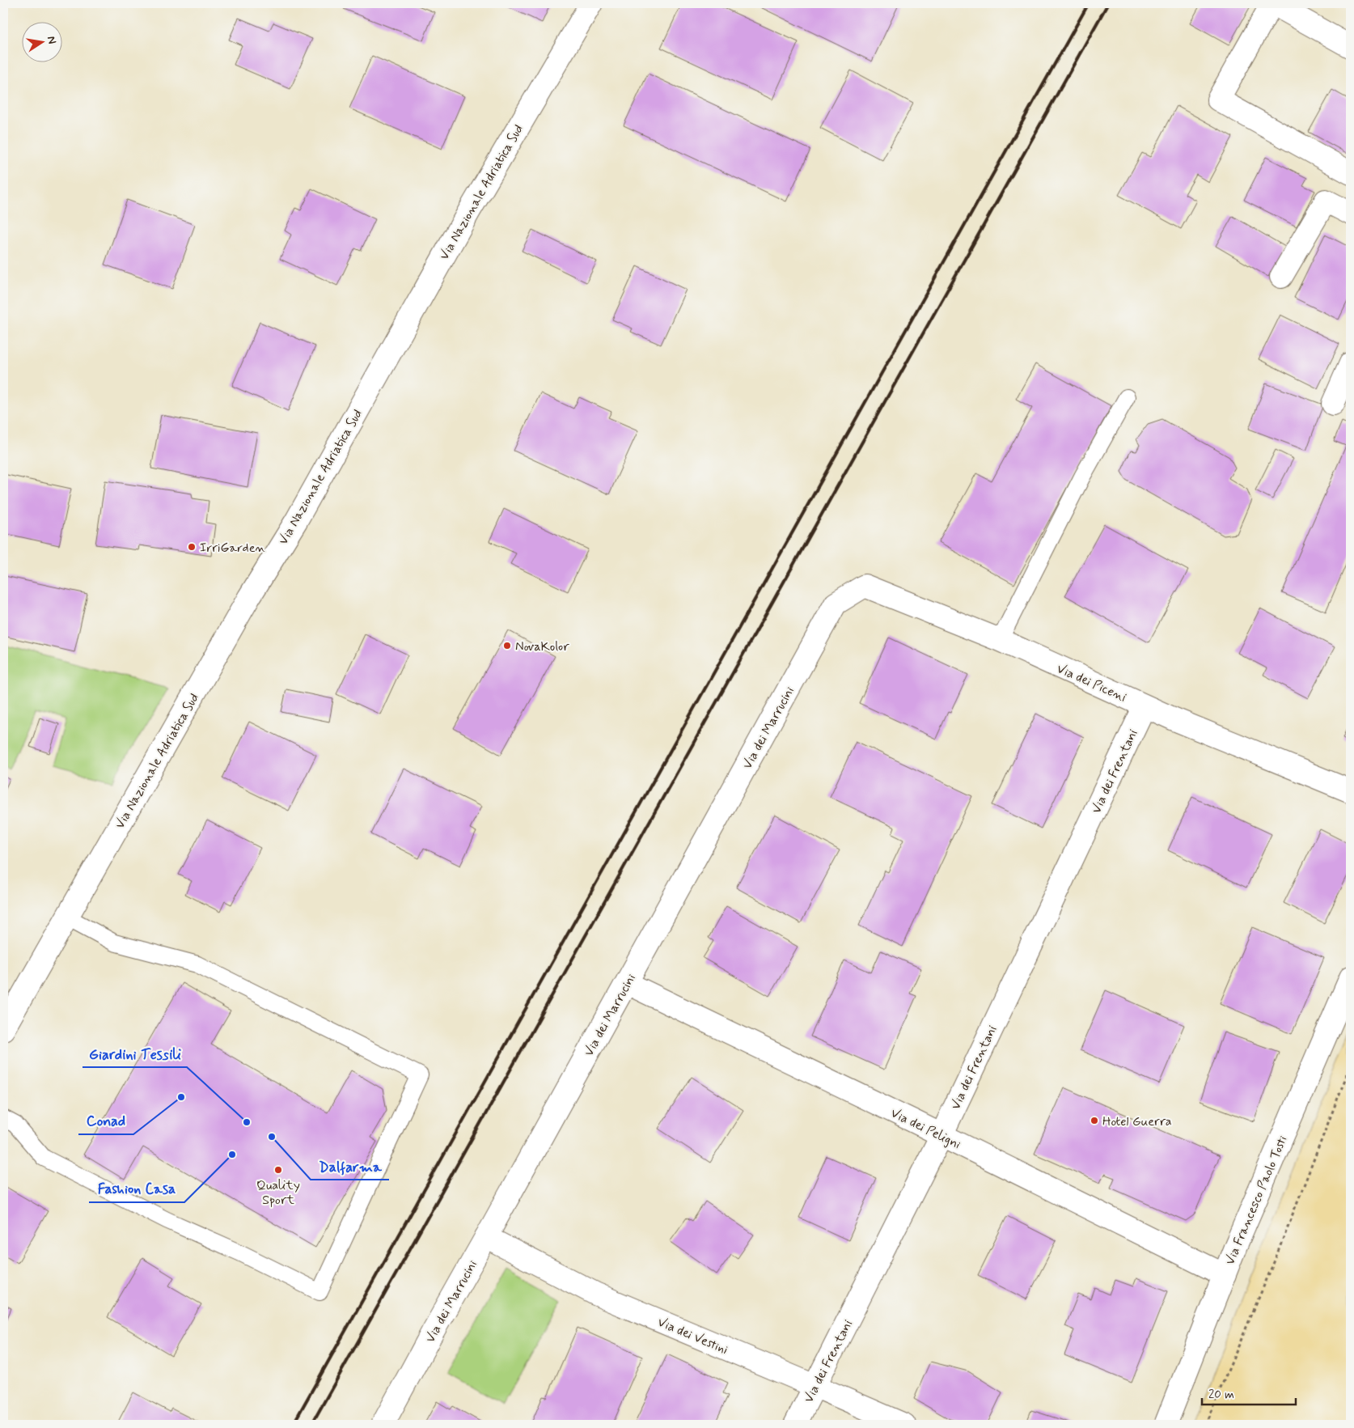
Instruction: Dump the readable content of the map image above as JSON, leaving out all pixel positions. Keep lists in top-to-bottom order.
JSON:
{
  "streets": {
    "street": [
      "Via Nazionale Adriatica Sud",
      "Via dei Piceni",
      "Via dei Marrucini",
      "Via dei Frentani",
      "Via dei Peligni",
      "Via Francesco Paolo Tosti",
      "Via dei Vestini"
    ]
  },
  "crossings": [
    ["Via dei Piceni", "Via dei Marrucini"],
    ["Via dei Piceni", "Via dei Frentani"],
    ["Via dei Marrucini", "Via dei Peligni"],
    ["Via dei Marrucini", "Via dei Vestini"],
    ["Via dei Frentani", "Via dei Peligni"],
    ["Via dei Frentani", "Via dei Vestini"],
    ["Via dei Peligni", "Via Francesco Paolo Tosti"]
  ],
  "places": [
    "IrriGarden",
    "NovaKolor",
    "Conad",
    "Hotel Guerra",
    "Giardini Tessili",
    "Dalfarma",
    "Fashion Casa",
    "Quality Sport"
  ],
  "scale_bar": "20 m",
  "north": "right"
}
